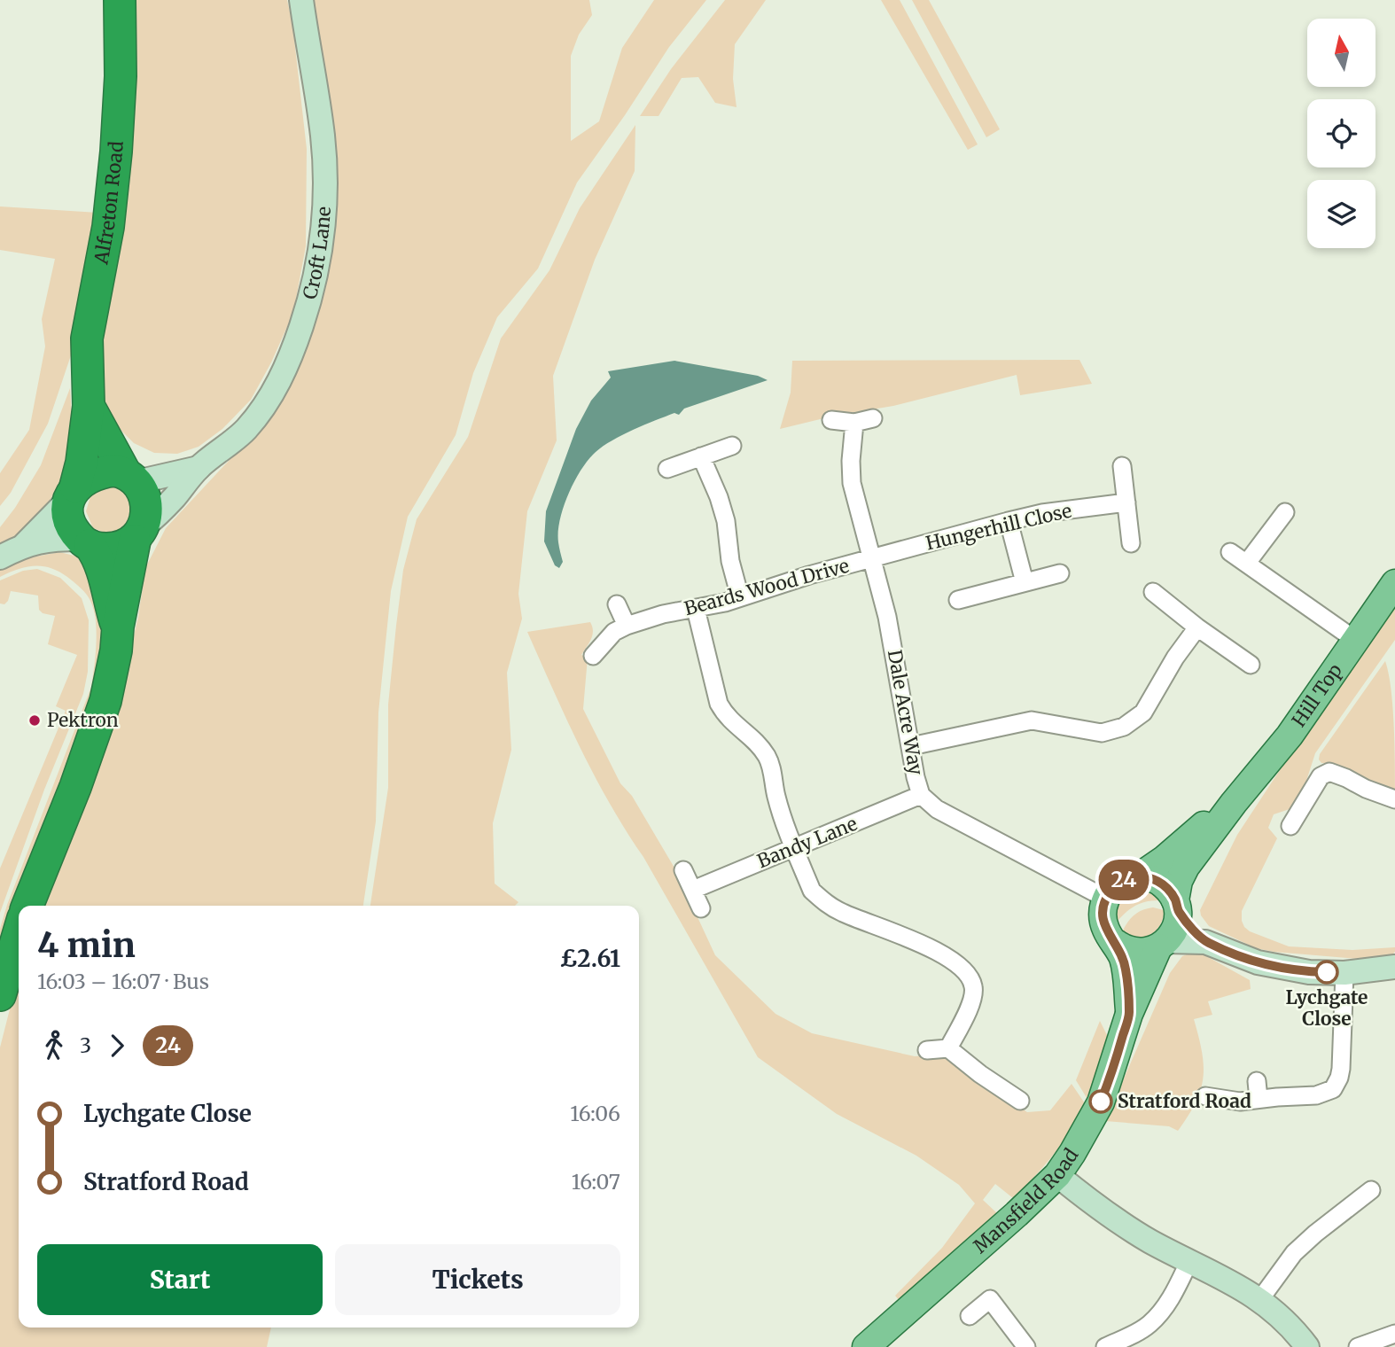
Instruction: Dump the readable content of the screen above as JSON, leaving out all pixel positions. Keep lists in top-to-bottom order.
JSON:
{
  "streets": {
    "highway": ["Alfreton Road"],
    "main road": ["Hill Top", "Mansfield Road"],
    "street": [
      "Croft Lane",
      "Hungerhill Close",
      "Beards Wood Drive",
      "Dale Acre Way",
      "Bandy Lane"
    ]
  },
  "crossings": [
    ["Alfreton Road", "Croft Lane"],
    ["Hungerhill Close", "Beards Wood Drive"],
    ["Hungerhill Close", "Dale Acre Way"],
    ["Beards Wood Drive", "Dale Acre Way"],
    ["Dale Acre Way", "Bandy Lane"],
    ["Dale Acre Way", "Mansfield Road"]
  ],
  "places": ["Pektron", "Lychgate Close", "Stratford Road"],
  "lines": ["bus line 24"],
  "north": "top",
  "page": {
    "on_map": "24",
    "heading": ["4 min", "16:03 – 16:07 · Bus", "£2.61"],
    "legs": ["3", "24"],
    "list": [
      {
        "name": "Lychgate Close",
        "value": "16:06"
      },
      {
        "name": "Stratford Road",
        "value": "16:07"
      }
    ],
    "buttons": ["Start", "Tickets"]
  }
}
